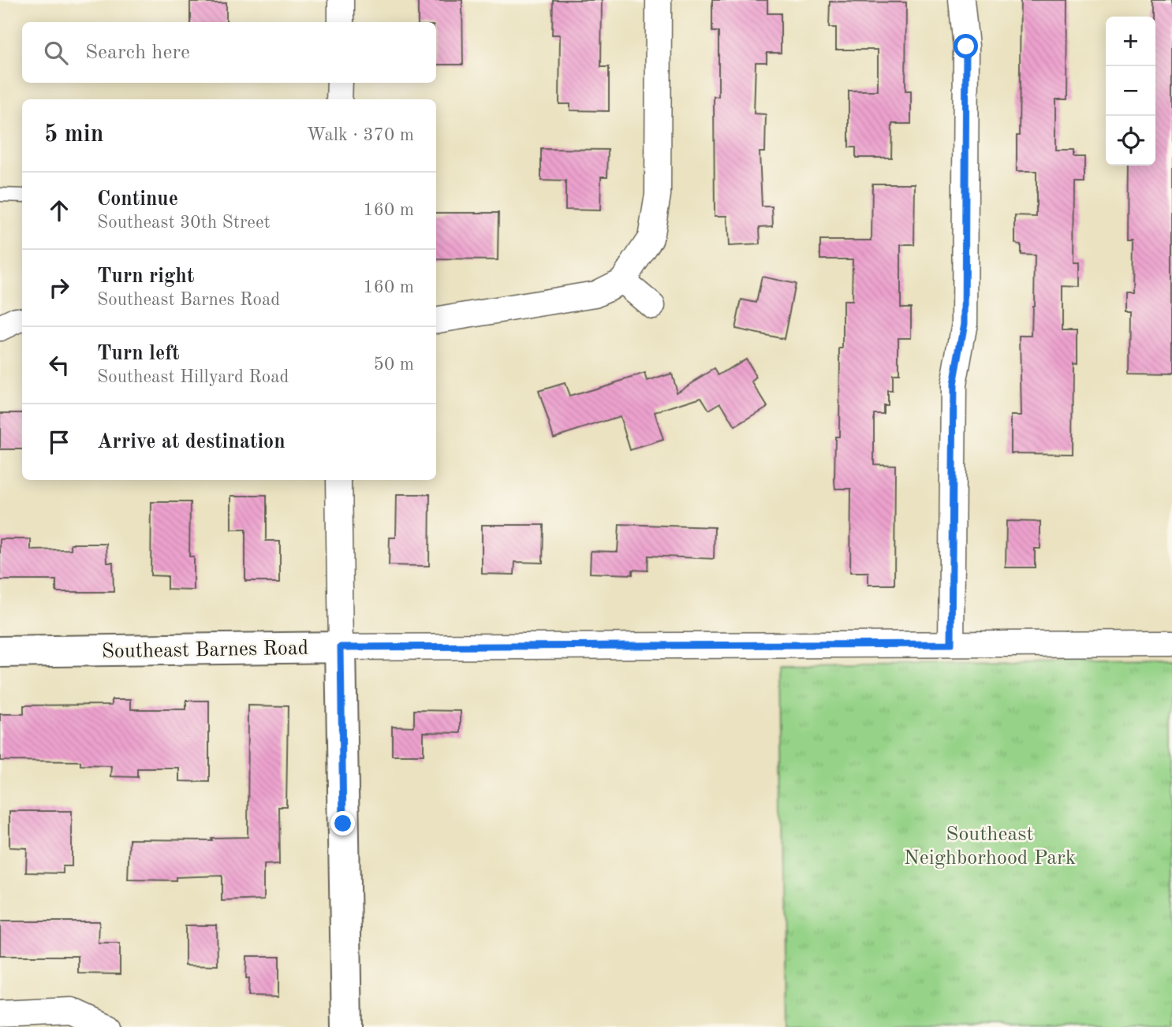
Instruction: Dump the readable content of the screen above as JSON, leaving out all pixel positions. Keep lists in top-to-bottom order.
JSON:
{
  "streets": {
    "street": ["Southeast Barnes Road"]
  },
  "parks": ["Southeast Neighborhood Park"],
  "page": {
    "map_buttons": ["+", "−"],
    "search": "Search here",
    "heading": ["5 min", "Walk · 370 m"],
    "list": [
      ["Continue", "Southeast 30th Street", "160 m"],
      ["Turn right", "Southeast Barnes Road", "160 m"],
      ["Turn left", "Southeast Hillyard Road", "50 m"],
      "Arrive at destination"
    ]
  }
}
